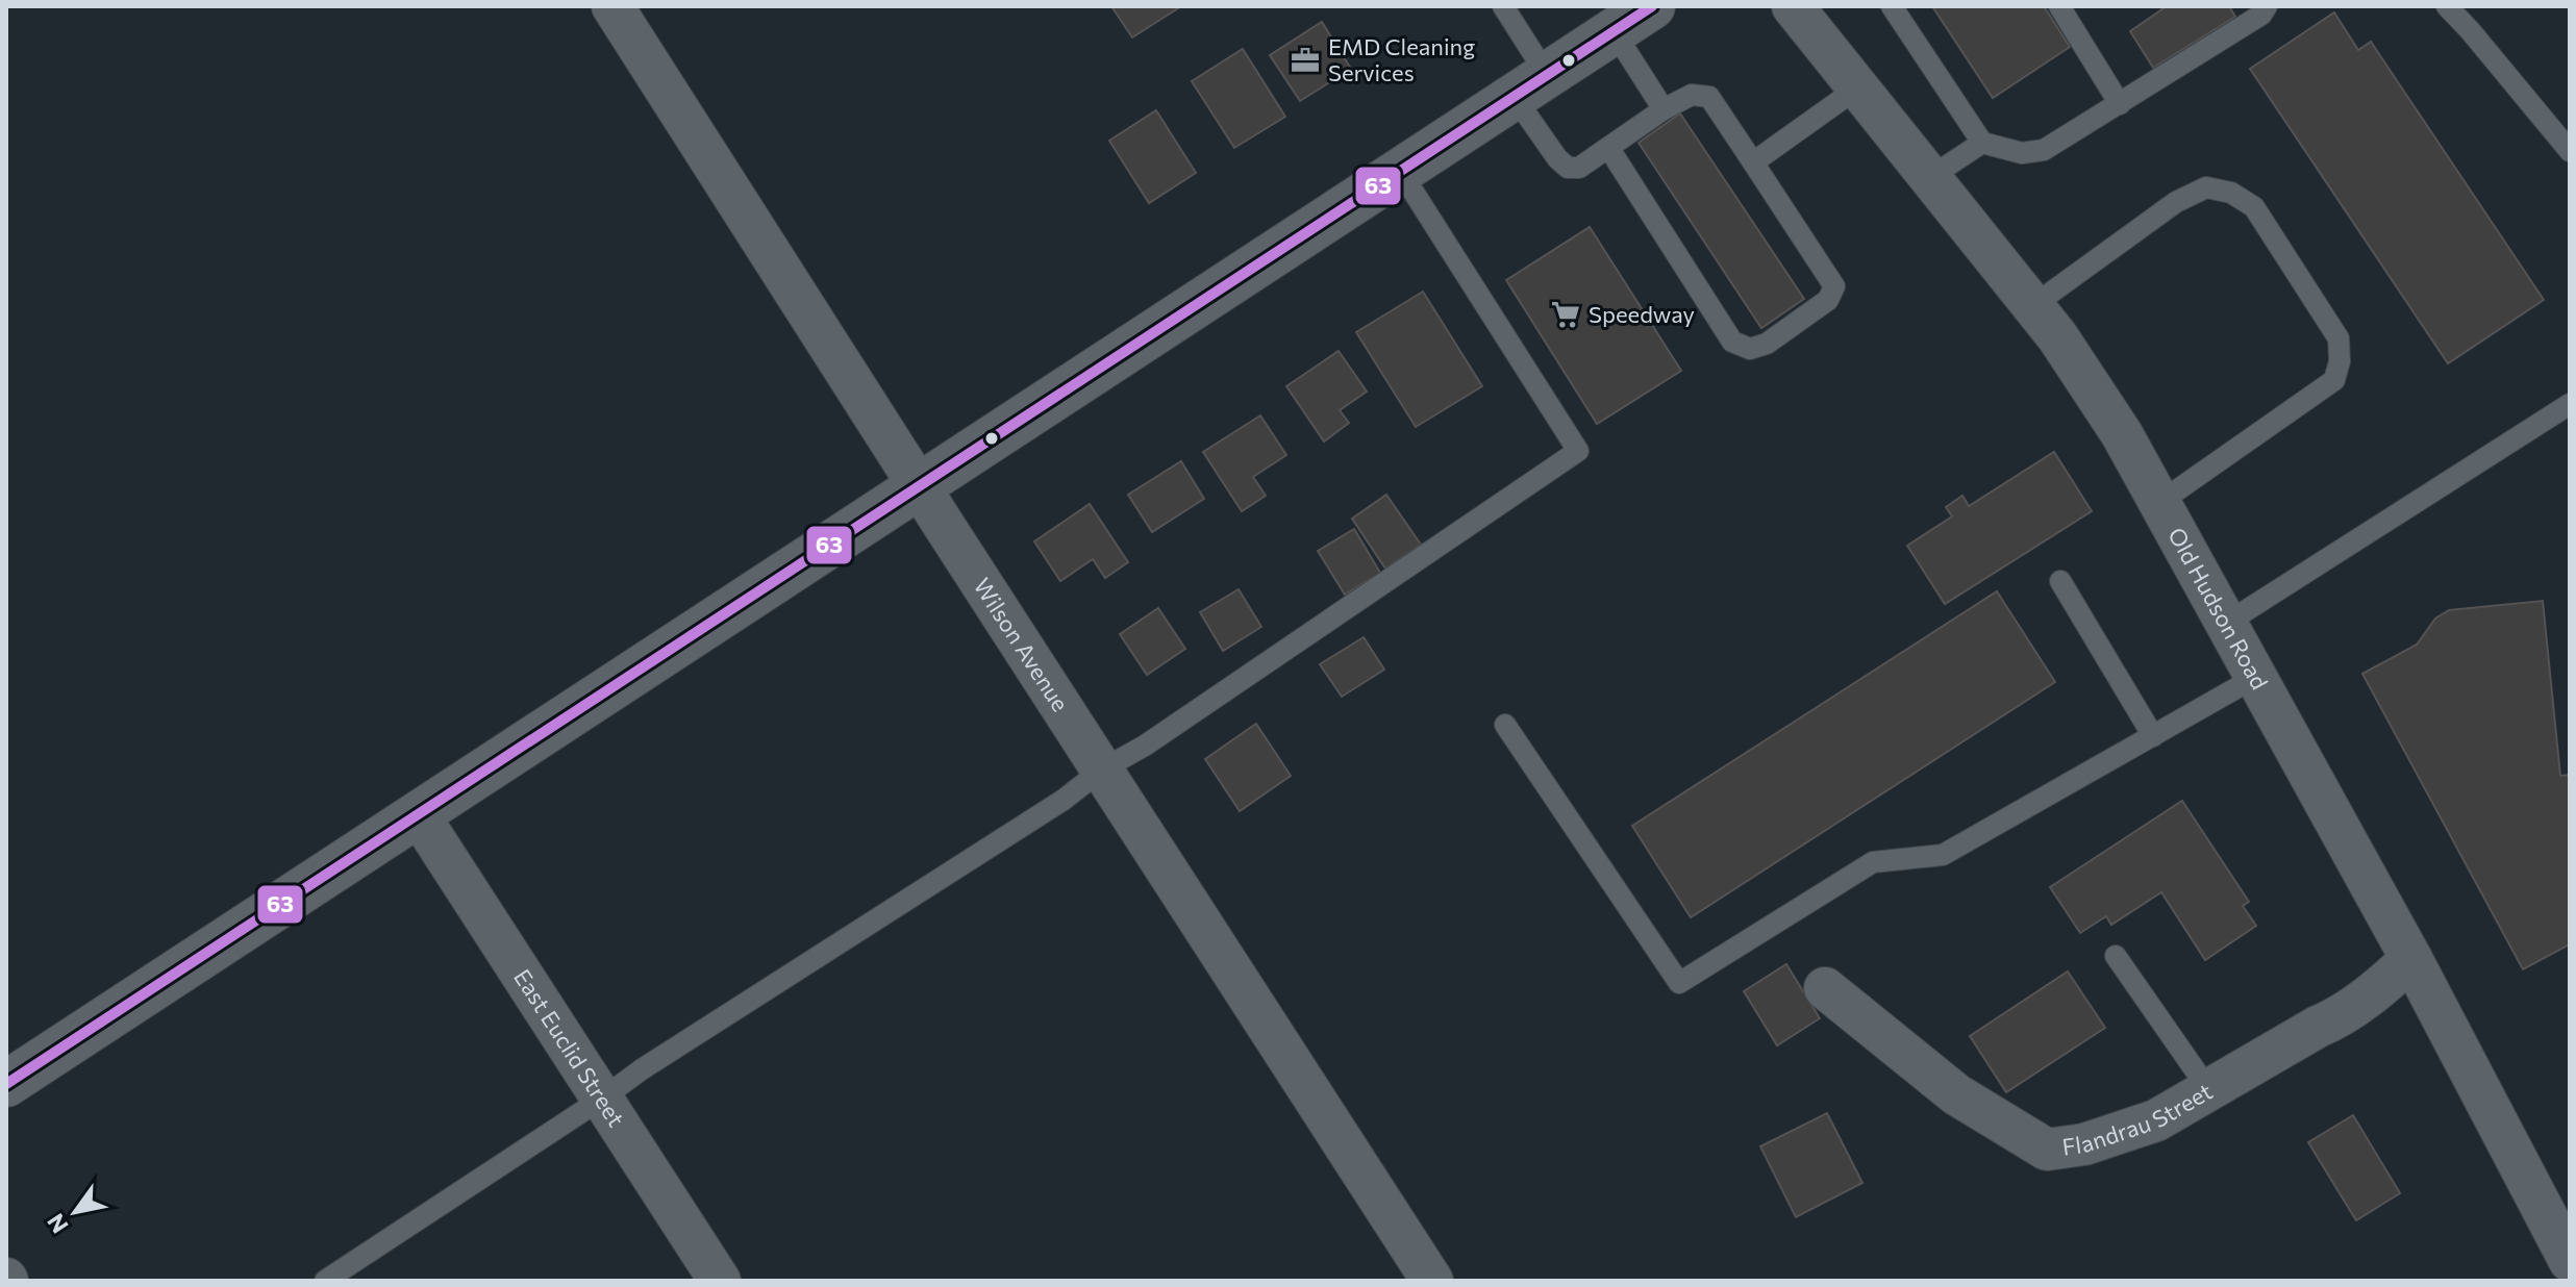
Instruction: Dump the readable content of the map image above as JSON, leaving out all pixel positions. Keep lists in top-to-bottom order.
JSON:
{
  "streets": {
    "street": [
      "Old Hudson Road",
      "Wilson Avenue",
      "East Euclid Street",
      "Flandrau Street"
    ]
  },
  "crossings": [
    ["Old Hudson Road", "Flandrau Street"]
  ],
  "places": {
    "office": ["EMD Cleaning Services"],
    "supermarket": ["Speedway"]
  },
  "lines": ["transit line 63"],
  "north": "bottom left"
}
